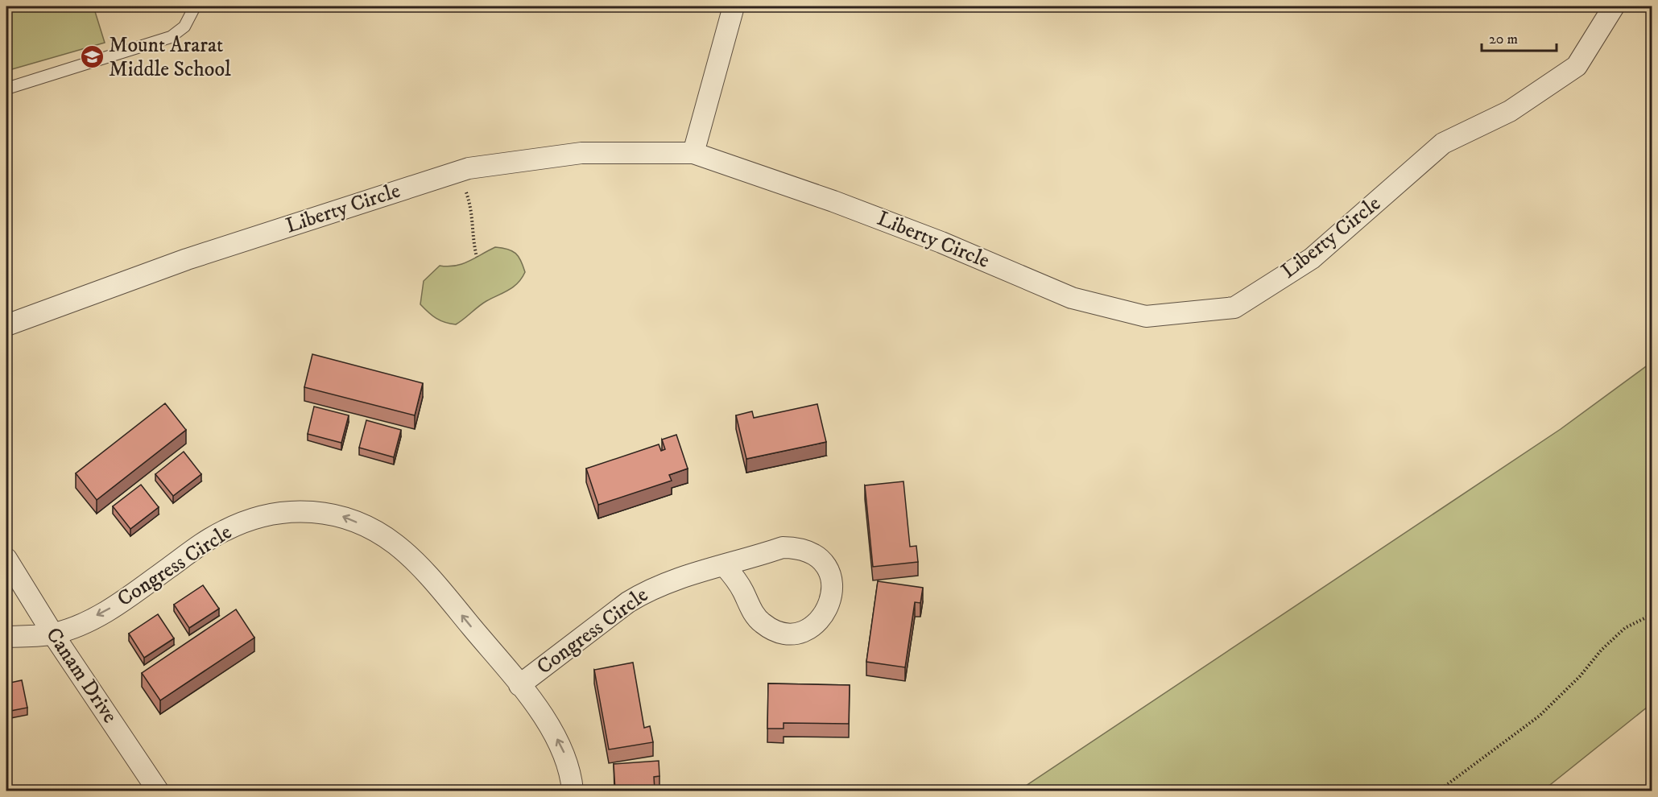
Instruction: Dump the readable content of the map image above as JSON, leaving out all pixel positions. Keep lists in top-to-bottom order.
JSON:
{
  "streets": {
    "street": ["Liberty Circle", "Congress Circle", "Canam Drive"]
  },
  "crossings": [
    ["Congress Circle", "Canam Drive"]
  ],
  "places": {
    "school or university": ["Mount Ararat Middle School"]
  },
  "scale_bar": "20 m"
}
